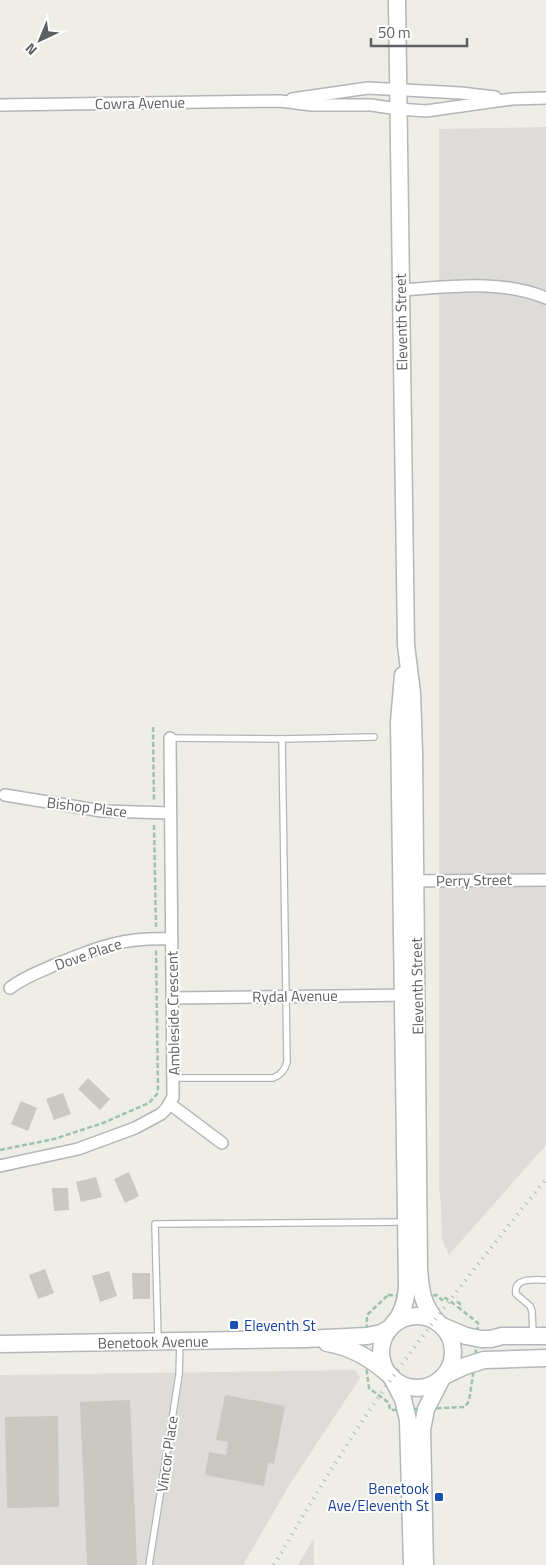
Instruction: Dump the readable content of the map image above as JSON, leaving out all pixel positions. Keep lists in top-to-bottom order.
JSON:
{
  "streets": {
    "street": [
      "Cowra Avenue",
      "Eleventh Street",
      "Bishop Place",
      "Perry Street",
      "Dove Place",
      "Rydal Avenue",
      "Ambleside Crescent",
      "Benetook Avenue"
    ],
    "lane": ["Vincor Place"]
  },
  "crossings": [
    ["Cowra Avenue", "Eleventh Street"],
    ["Eleventh Street", "Perry Street"],
    ["Eleventh Street", "Rydal Avenue"],
    ["Eleventh Street", "Benetook Avenue"],
    ["Bishop Place", "Ambleside Crescent"],
    ["Dove Place", "Ambleside Crescent"],
    ["Rydal Avenue", "Ambleside Crescent"],
    ["Benetook Avenue", "Vincor Place"]
  ],
  "places": {
    "transit": ["Eleventh St", "Benetook Ave/Eleventh St"]
  },
  "scale_bar": "50 m",
  "north": "bottom left"
}
